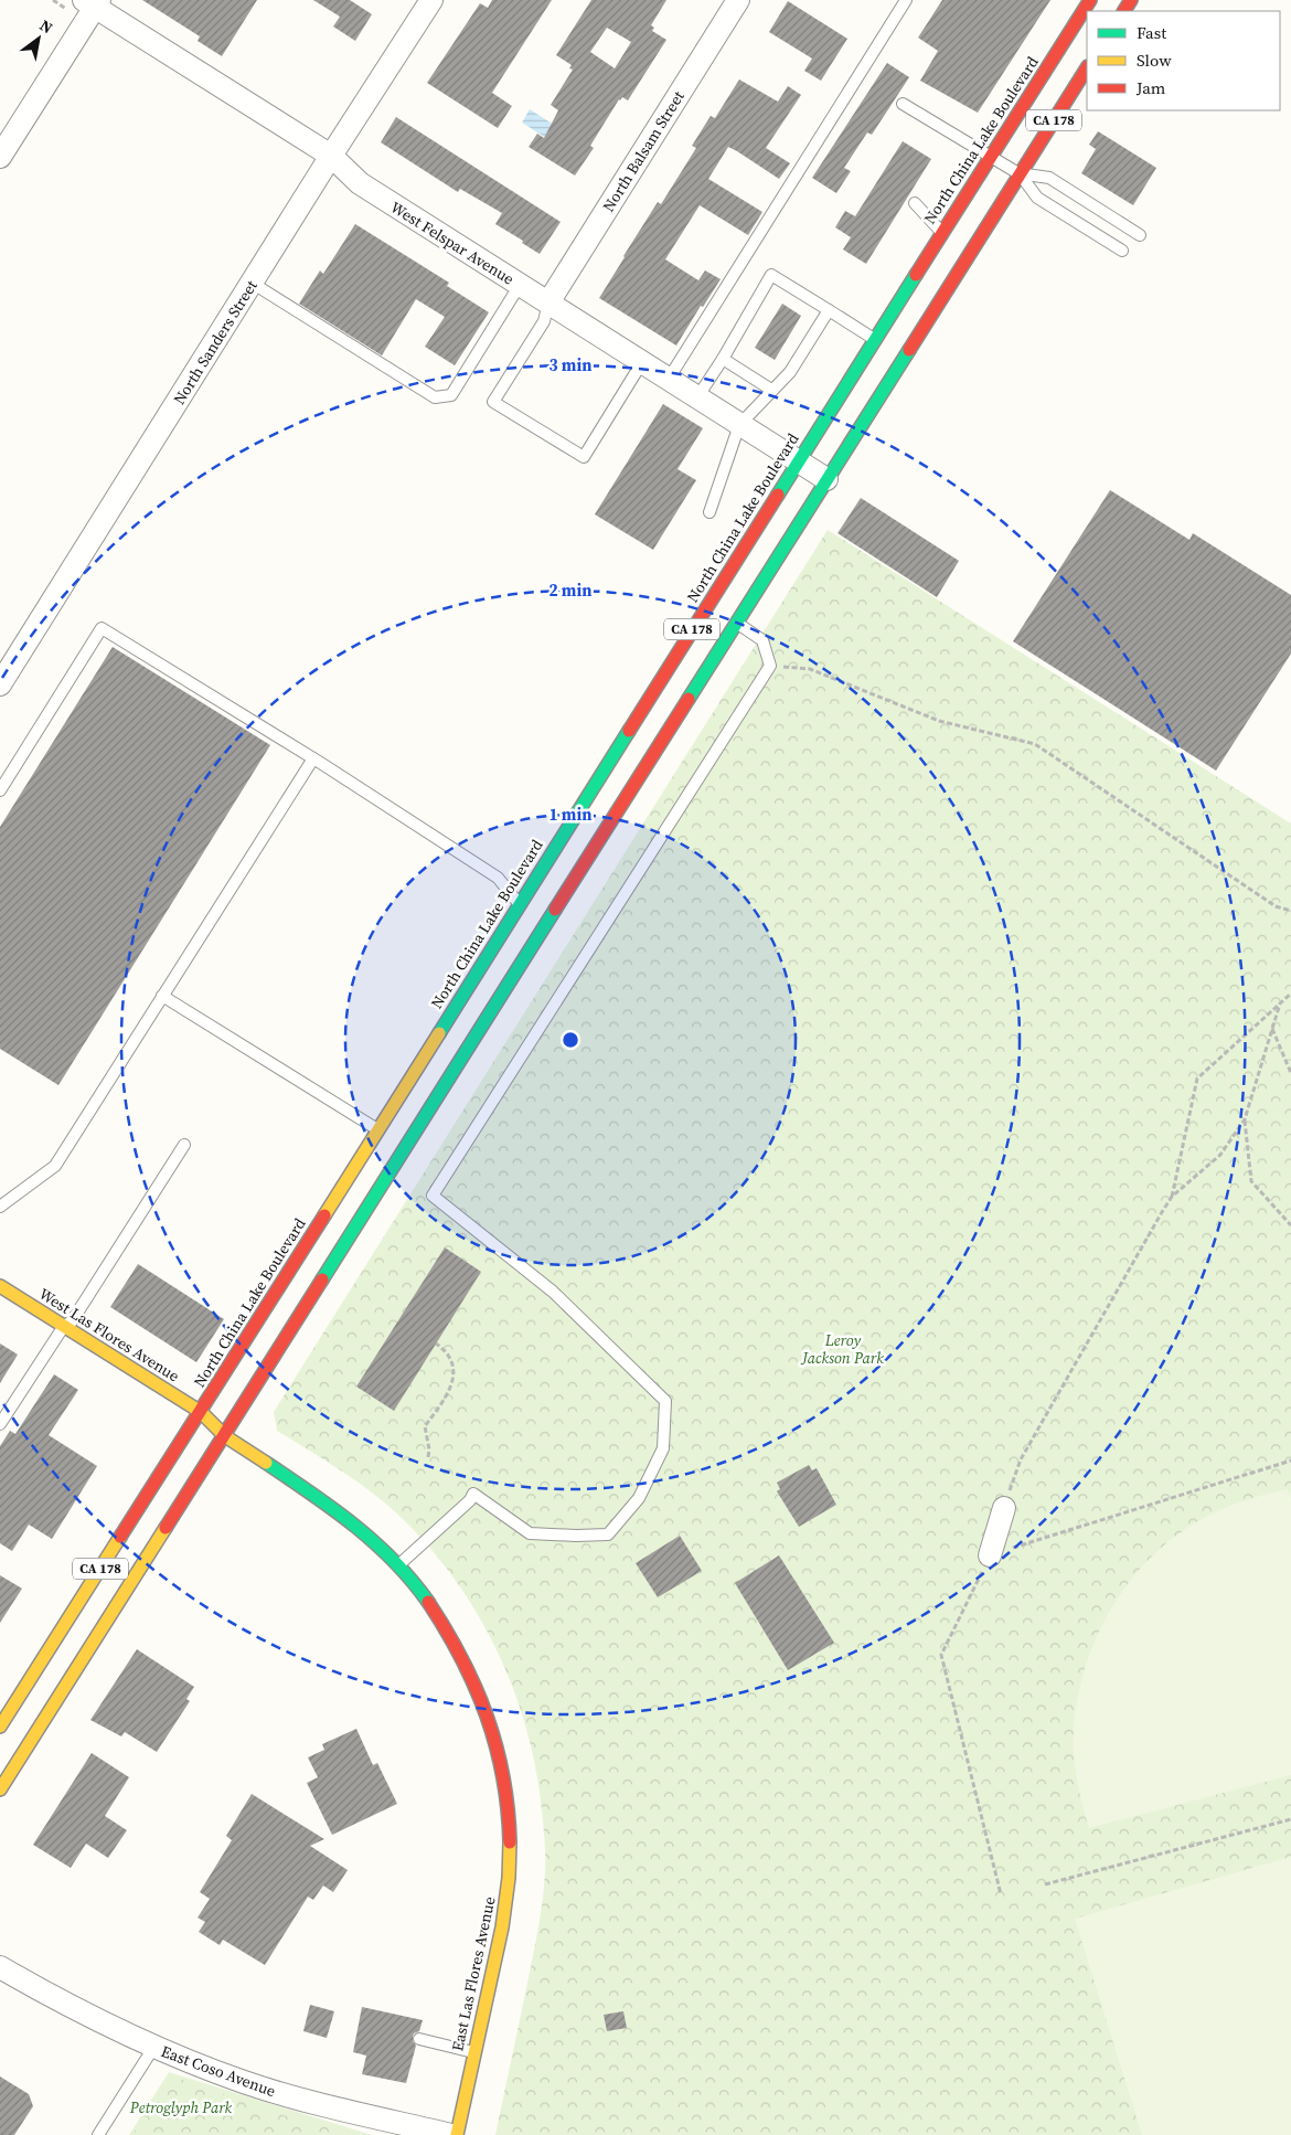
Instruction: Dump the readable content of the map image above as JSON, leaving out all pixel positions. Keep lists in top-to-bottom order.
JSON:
{
  "streets": {
    "main road": [
      "CA 178",
      "North China Lake Boulevard",
      "West Las Flores Avenue",
      "East Las Flores Avenue"
    ],
    "street": [
      "North Balsam Street",
      "West Felspar Avenue",
      "North Sanders Street",
      "East Coso Avenue"
    ]
  },
  "crossings": [
    ["CA 178", "West Felspar Avenue"],
    ["CA 178", "West Las Flores Avenue"],
    ["CA 178", "East Las Flores Avenue"],
    ["North China Lake Boulevard", "West Felspar Avenue"],
    ["North China Lake Boulevard", "West Las Flores Avenue"],
    ["North Balsam Street", "West Felspar Avenue"],
    ["West Felspar Avenue", "North Sanders Street"],
    ["West Las Flores Avenue", "East Las Flores Avenue"]
  ],
  "parks": ["Leroy Jackson Park", "Petroglyph Park"],
  "legend": ["Fast", "Slow", "Jam"],
  "north": "top right",
  "rings": ["3 min", "2 min", "1 min"]
}
